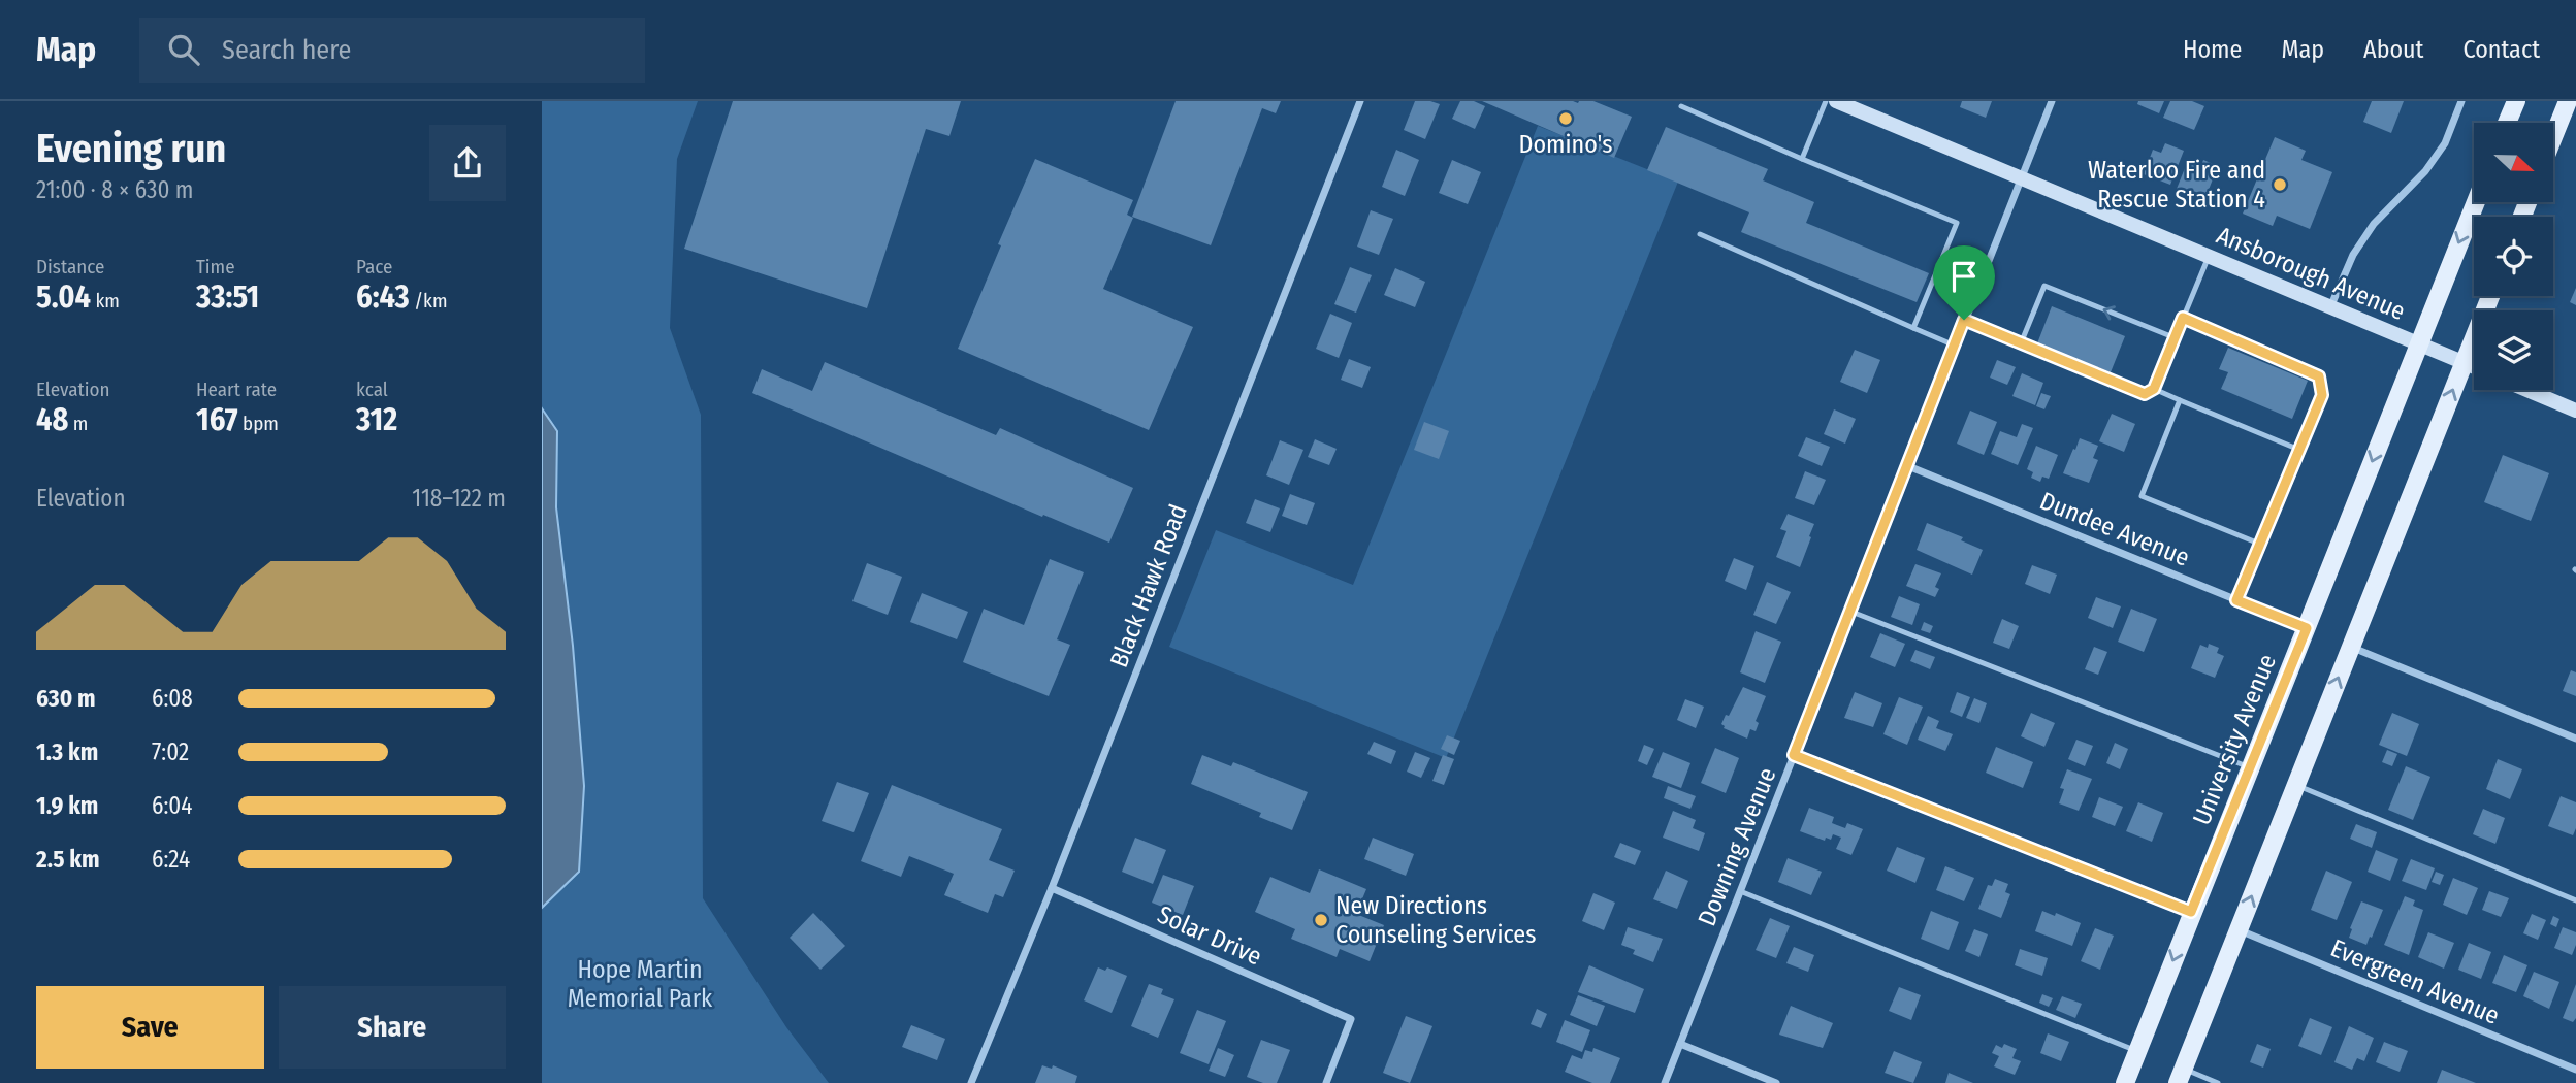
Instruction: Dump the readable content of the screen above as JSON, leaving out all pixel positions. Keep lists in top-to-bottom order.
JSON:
{
  "streets": {
    "main road": ["Ansborough Avenue", "University Avenue"],
    "street": [
      "Dundee Avenue",
      "Black Hawk Road",
      "Downing Avenue",
      "Solar Drive",
      "Evergreen Avenue"
    ]
  },
  "crossings": [
    ["Ansborough Avenue", "University Avenue"],
    ["Ansborough Avenue", "Downing Avenue"],
    ["Dundee Avenue", "University Avenue"],
    ["Dundee Avenue", "Downing Avenue"],
    ["Black Hawk Road", "Solar Drive"]
  ],
  "parks": ["Hope Martin Memorial Park"],
  "places": ["Domino's", "Waterloo Fire and Rescue Station 4", "New Directions Counseling Services"],
  "north": "right",
  "page": {
    "header": "Map",
    "search": "Search here",
    "nav": [
      "Home",
      "Map",
      "About",
      "Contact"
    ],
    "heading": ["Evening run", "21:00 · 8 × 630 m"],
    "stats": [
      ["Distance", "5.04 km"],
      ["Time", "33:51"],
      ["Pace", "6:43 /km"],
      ["Elevation", "48 m"],
      ["Heart rate", "167 bpm"],
      ["kcal", "312"]
    ],
    "chart": ["Elevation", "118–122 m"],
    "list": [
      {
        "name": "630 m",
        "note": "6:08"
      },
      {
        "name": "1.3 km",
        "note": "7:02"
      },
      {
        "name": "1.9 km",
        "note": "6:04"
      },
      {
        "name": "2.5 km",
        "note": "6:24"
      }
    ],
    "buttons": ["Save", "Share"]
  }
}
